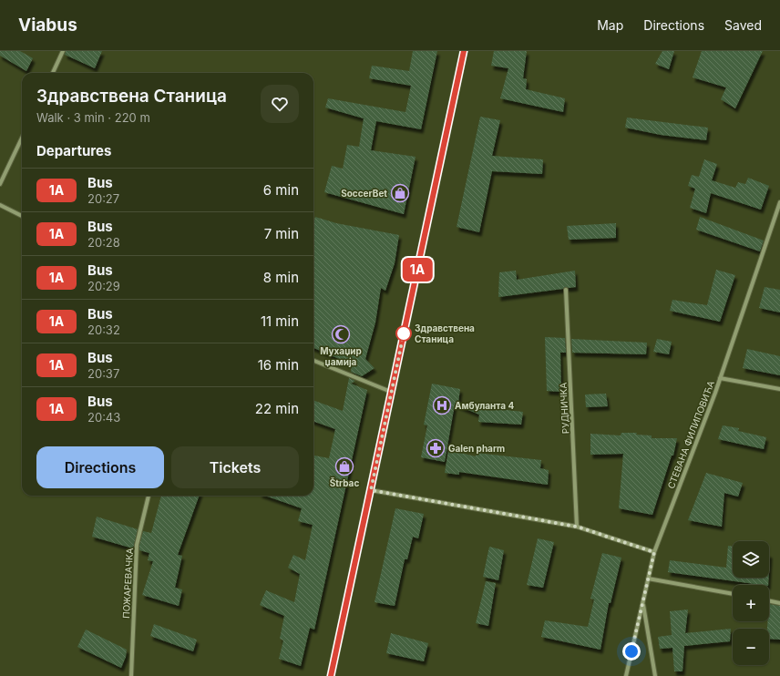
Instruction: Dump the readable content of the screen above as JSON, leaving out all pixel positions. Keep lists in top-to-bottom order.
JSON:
{
  "streets": {
    "street": ["РУДНИЧКА", "СТЕВАНА ФИЛИПОВИЋА", "ПОЖАРЕВАЧКА"]
  },
  "places": {
    "shop": ["SoccerBet", "Štrbac"],
    "other": ["Здравствена Станица"],
    "mosque": ["Мухаџир џамија"],
    "hospital": ["Амбуланта 4"],
    "pharmacy": ["Galen pharm"]
  },
  "lines": ["bus line 1A"],
  "page": {
    "header": "Viabus",
    "nav": ["Map", "Directions", "Saved"],
    "on_map": "1A",
    "heading": [
      ["Здравствена Станица", "Walk · 3 min · 220 m"],
      "Departures"
    ],
    "list": [
      {
        "mark": "1A",
        "name": "Bus",
        "note": "20:27",
        "value": "6 min"
      },
      {
        "mark": "1A",
        "name": "Bus",
        "note": "20:28",
        "value": "7 min"
      },
      {
        "mark": "1A",
        "name": "Bus",
        "note": "20:29",
        "value": "8 min"
      },
      {
        "mark": "1A",
        "name": "Bus",
        "note": "20:32",
        "value": "11 min"
      },
      {
        "mark": "1A",
        "name": "Bus",
        "note": "20:37",
        "value": "16 min"
      },
      {
        "mark": "1A",
        "name": "Bus",
        "note": "20:43",
        "value": "22 min"
      }
    ],
    "buttons": ["Directions", "Tickets"],
    "map_buttons": ["+", "−"]
  }
}
